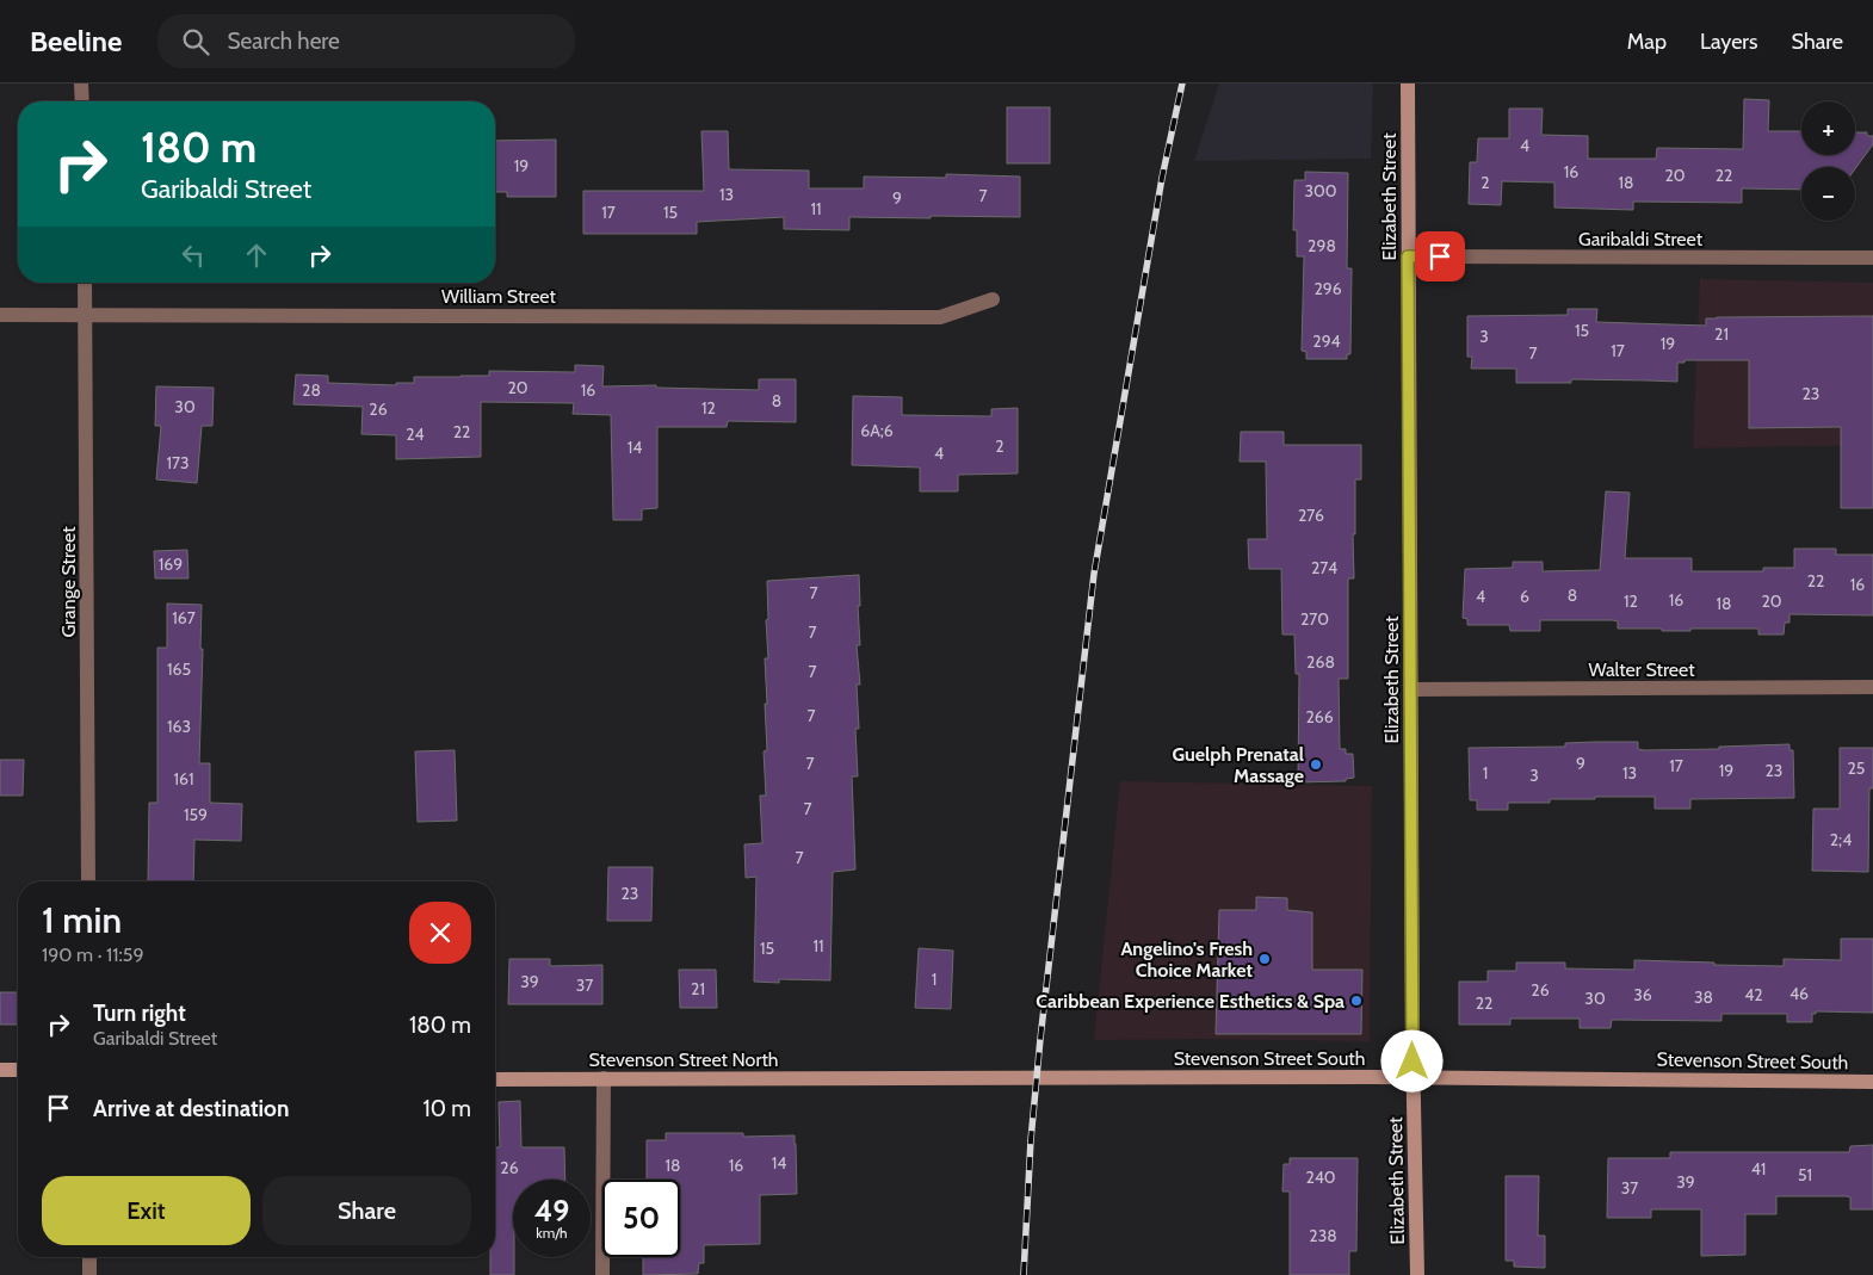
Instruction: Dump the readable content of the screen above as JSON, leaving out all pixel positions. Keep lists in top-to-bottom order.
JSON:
{
  "streets": {
    "main road": ["Elizabeth Street", "Stevenson Street South", "Stevenson Street North"],
    "street": [
      "Garibaldi Street",
      "William Street",
      "Grange Street",
      "Walter Street"
    ]
  },
  "crossings": [
    ["Elizabeth Street", "Garibaldi Street"],
    ["Elizabeth Street", "Walter Street"],
    ["Elizabeth Street", "Stevenson Street South"],
    ["William Street", "Grange Street"],
    ["Stevenson Street South", "Stevenson Street North"]
  ],
  "places": ["Guelph Prenatal Massage", "Angelino's Fresh Choice Market", "Caribbean Experience Esthetics & Spa"],
  "house_numbers": [
    "4",
    "19",
    "16",
    "20",
    "22",
    "2",
    "18",
    "300",
    "13",
    "7",
    "9",
    "11",
    "17",
    "15",
    "298",
    "296",
    "15",
    "21",
    "3",
    "294",
    "19",
    "17",
    "7",
    "20",
    "28",
    "16",
    "23",
    "8",
    "30",
    "12",
    "26",
    "6A;6",
    "22",
    "24",
    "2",
    "14",
    "4",
    "173",
    "276",
    "169",
    "274",
    "22",
    "16",
    "7",
    "8",
    "4",
    "6",
    "16",
    "12",
    "20",
    "18",
    "167",
    "270",
    "7",
    "268",
    "165",
    "7",
    "7",
    "266",
    "163",
    "7",
    "9",
    "17",
    "25",
    "19",
    "23",
    "1",
    "13",
    "3",
    "161",
    "7",
    "159",
    "2;4",
    "7",
    "23",
    "11",
    "15",
    "1",
    "39",
    "37",
    "21",
    "26",
    "46",
    "36",
    "42",
    "38",
    "30",
    "22",
    "14",
    "18",
    "16",
    "26",
    "41",
    "51",
    "240",
    "39",
    "37",
    "238"
  ],
  "page": {
    "header": "Beeline",
    "search": "Search here",
    "nav": ["Map", "Layers", "Share"],
    "map_buttons": ["+", "−"],
    "turn": ["180 m", "Garibaldi Street"],
    "heading": ["1 min", "190 m · 11:59"],
    "list": [
      {
        "name": "Turn right",
        "note": "Garibaldi Street",
        "value": "180 m"
      },
      {
        "name": "Arrive at destination",
        "value": "10 m"
      }
    ],
    "buttons": ["Exit", "Share"],
    "speed": "49 km/h",
    "limit": "50"
  }
}
